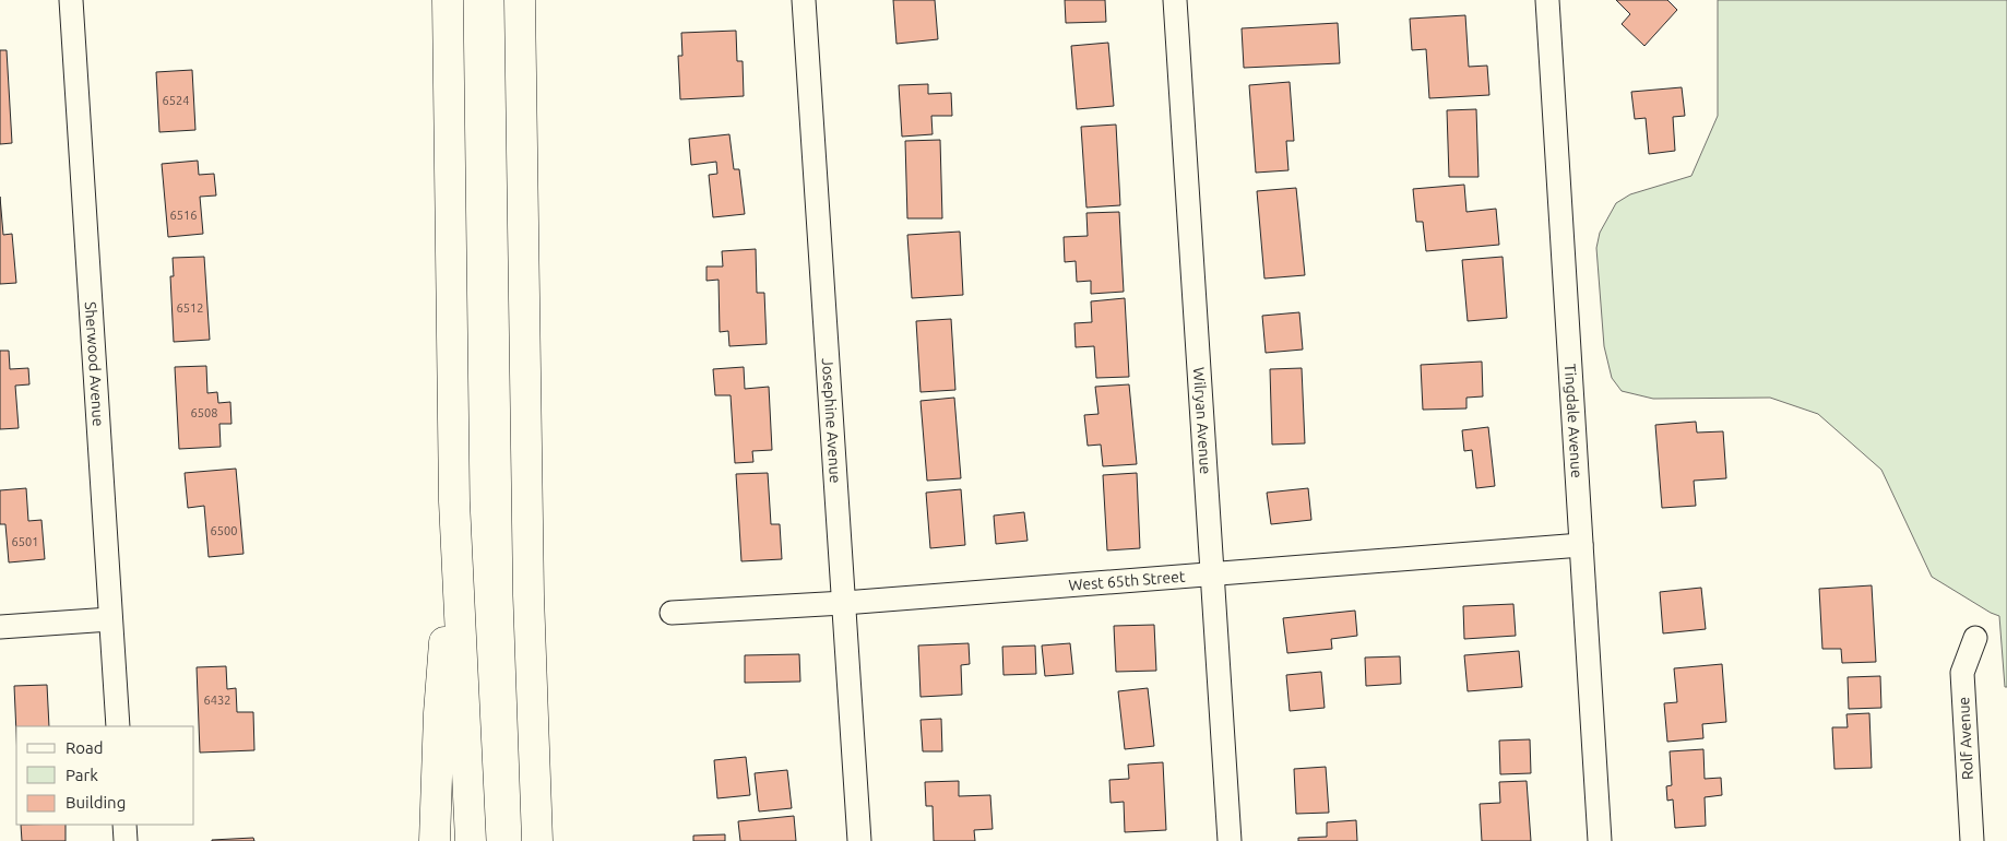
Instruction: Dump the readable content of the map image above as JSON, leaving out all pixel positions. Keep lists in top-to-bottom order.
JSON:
{
  "streets": {
    "street": [
      "Sherwood Avenue",
      "Josephine Avenue",
      "Wilryan Avenue",
      "Tingdale Avenue",
      "West 65th Street",
      "Rolf Avenue"
    ]
  },
  "crossings": [
    ["Josephine Avenue", "West 65th Street"],
    ["Wilryan Avenue", "West 65th Street"],
    ["Tingdale Avenue", "West 65th Street"]
  ],
  "house_numbers": [
    "6524",
    "6516",
    "6512",
    "6508",
    "6500",
    "6501",
    "6432"
  ],
  "legend": ["Road", "Park", "Building"]
}
